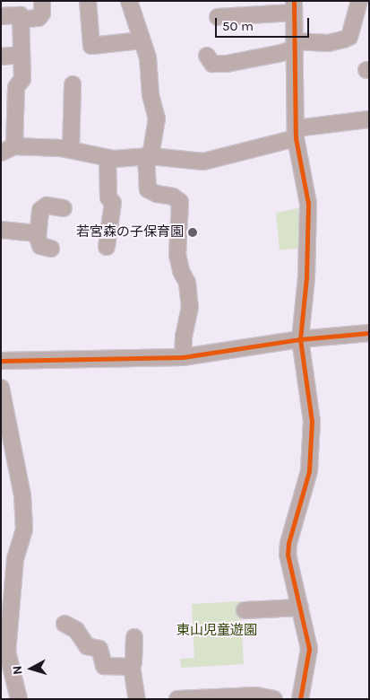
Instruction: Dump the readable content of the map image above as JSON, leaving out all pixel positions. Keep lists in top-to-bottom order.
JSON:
{
  "parks": ["東山児童遊園"],
  "places": ["若宮森の子保育園"],
  "scale_bar": "50 m",
  "north": "left"
}
